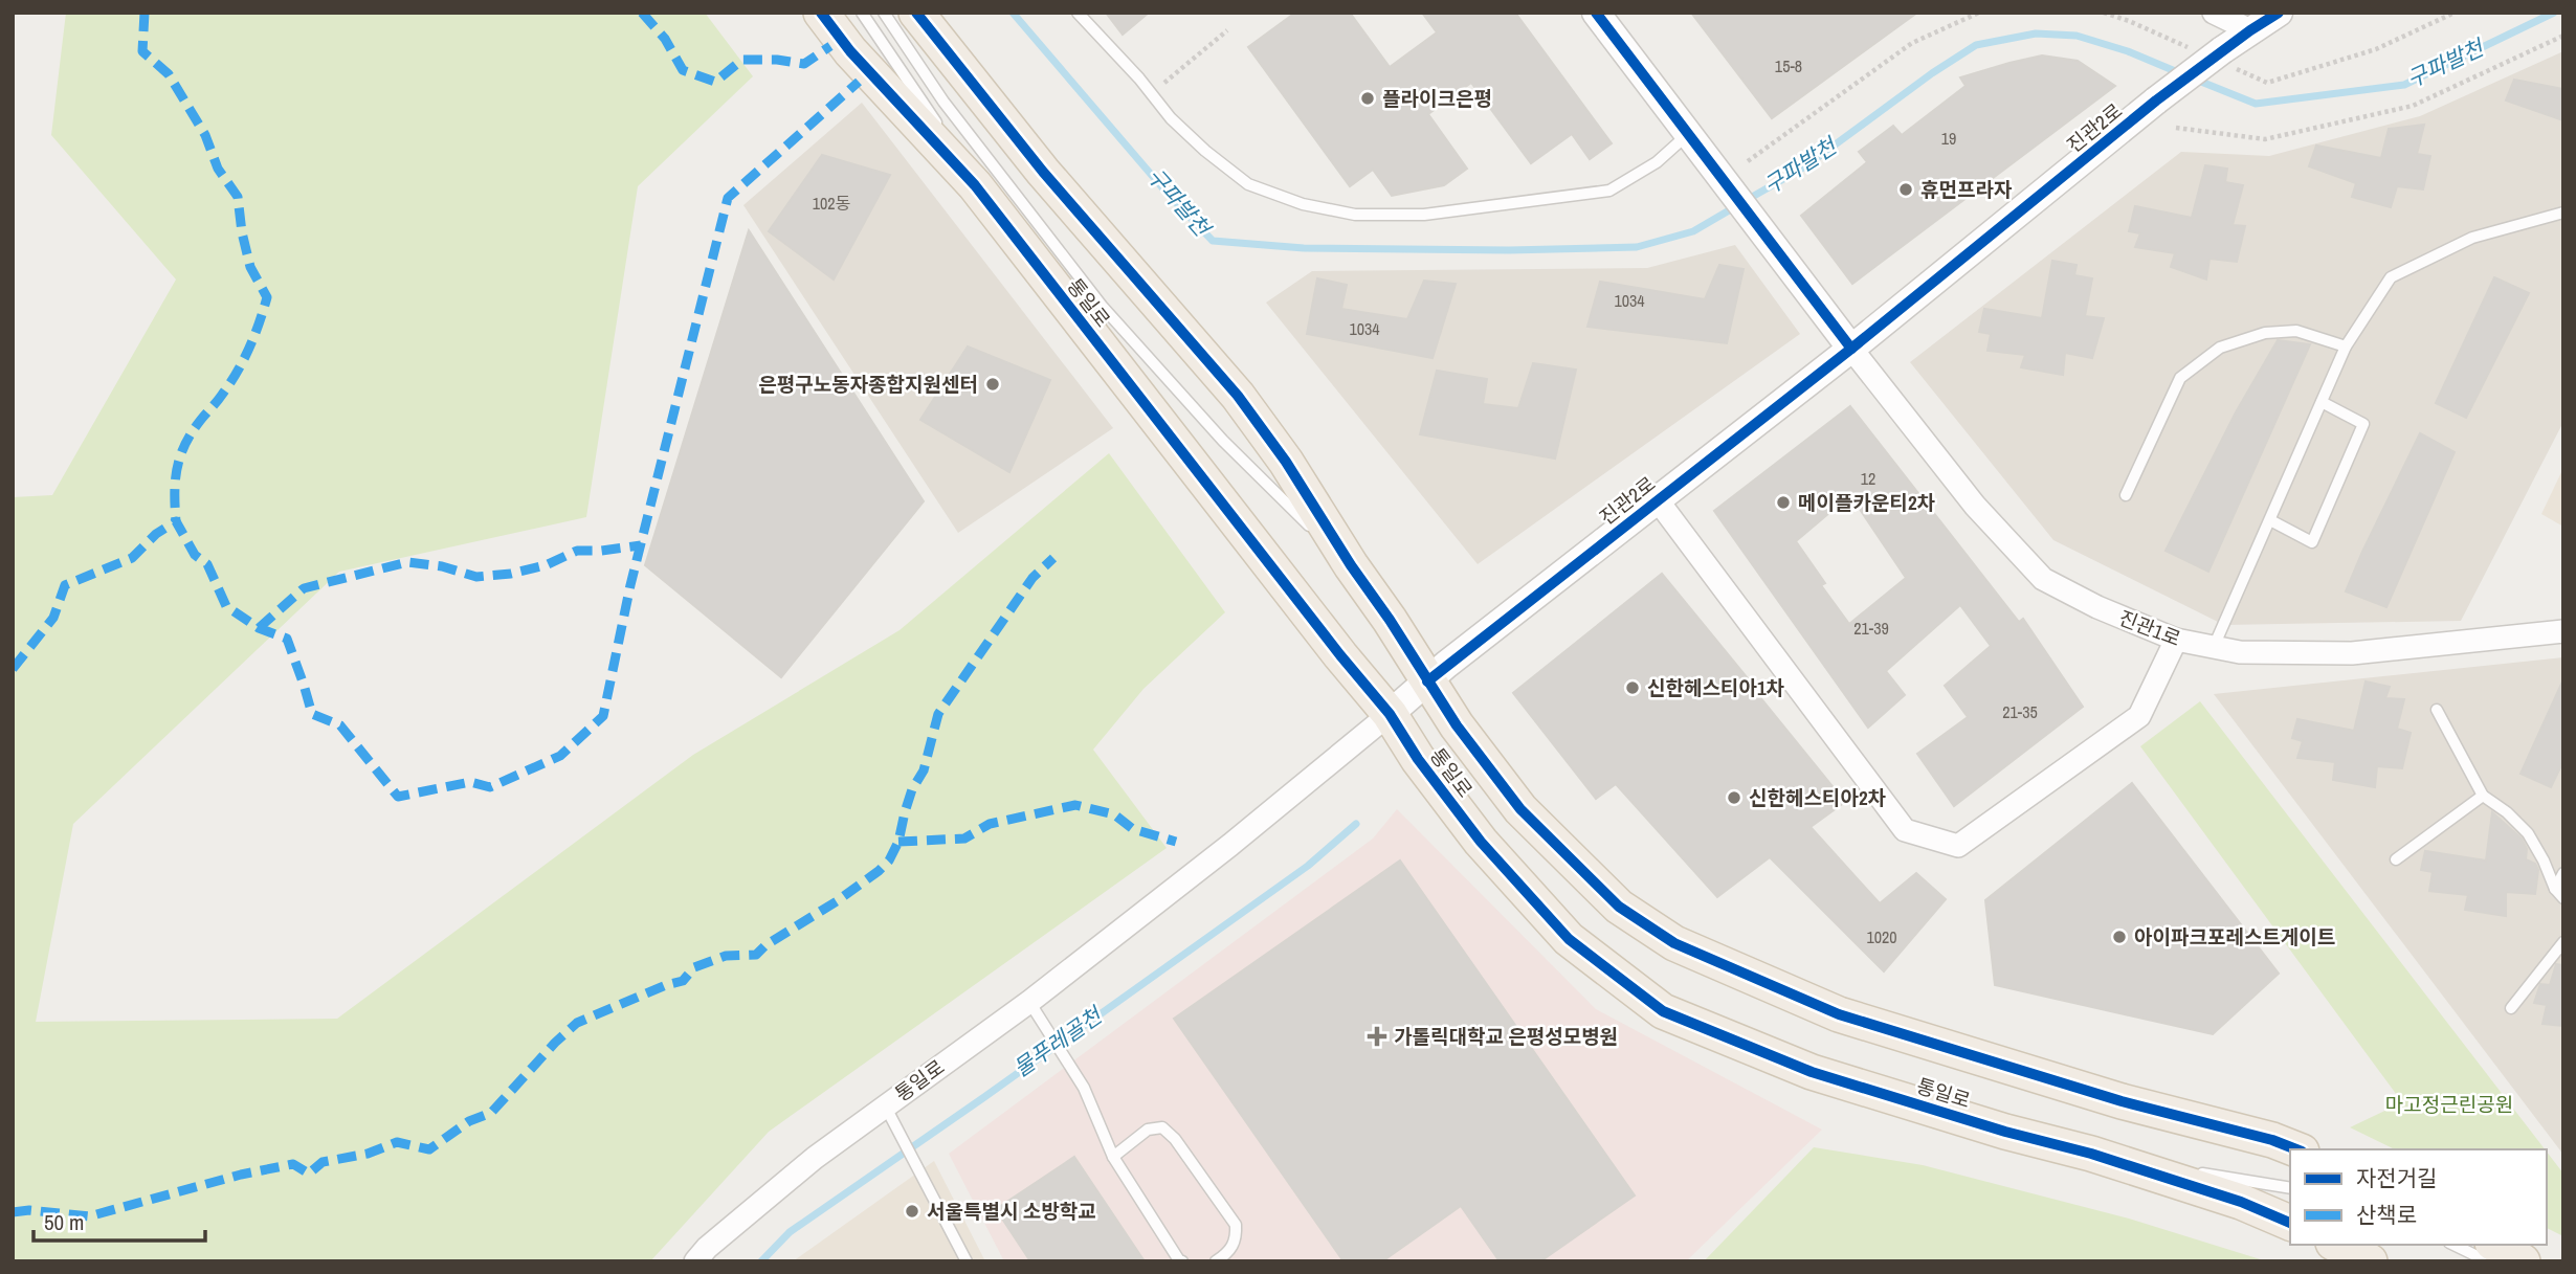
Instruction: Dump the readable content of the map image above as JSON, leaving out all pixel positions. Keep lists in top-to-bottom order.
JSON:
{
  "streets": {
    "main road": ["통일로"],
    "street": ["진관2로", "진관1로"]
  },
  "crossings": [
    ["진관2로", "통일로"],
    ["진관2로", "진관1로"]
  ],
  "water": ["구파발천", "물푸레골천"],
  "parks": ["마고정근린공원"],
  "places": {
    "other": [
      "플라이크은평",
      "휴먼프라자",
      "은평구노동자종합지원센터",
      "메이플카운티2차",
      "신한헤스티아1차",
      "신한헤스티아2차",
      "아이파크포레스트게이트",
      "서울특별시 소방학교"
    ],
    "health": ["가톨릭대학교 은평성모병원"]
  },
  "house_numbers": [
    "15-8",
    "19",
    "102동",
    "1034",
    "1034",
    "12",
    "21-39",
    "21-35",
    "1020"
  ],
  "legend": ["자전거길", "산책로"],
  "scale_bar": "50 m"
}
